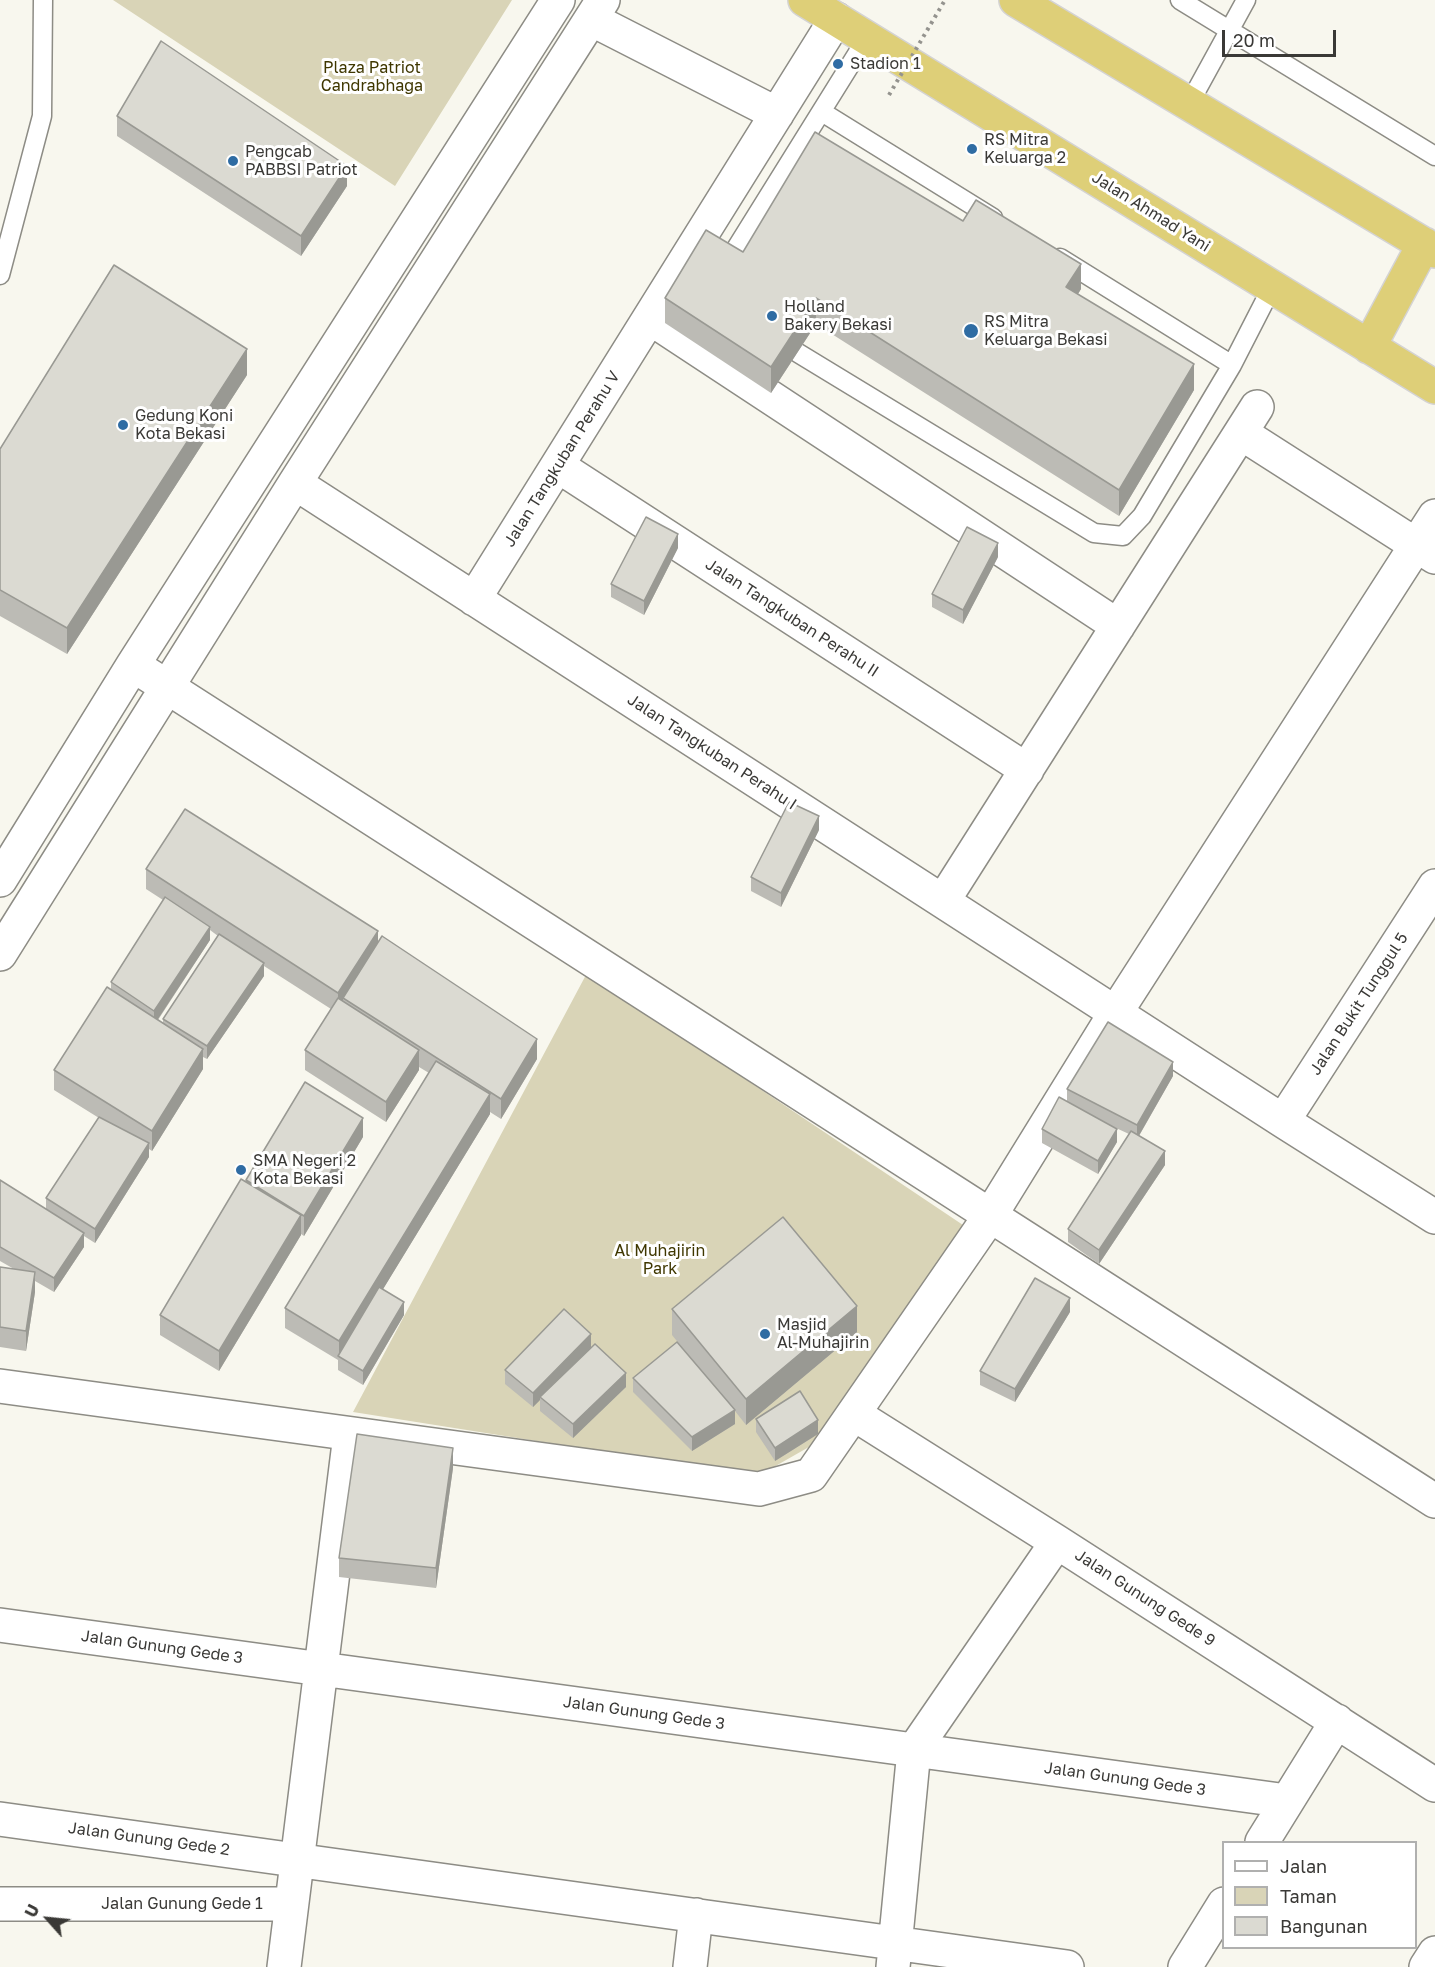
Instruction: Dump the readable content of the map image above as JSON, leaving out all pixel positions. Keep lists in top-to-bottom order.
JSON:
{
  "streets": {
    "highway": ["Jalan Ahmad Yani"],
    "street": [
      "Jalan Tangkuban Perahu V",
      "Jalan Tangkuban Perahu II",
      "Jalan Tangkuban Perahu I",
      "Jalan Bukit Tunggul 5",
      "Jalan Gunung Gede 9",
      "Jalan Gunung Gede 3",
      "Jalan Gunung Gede 2",
      "Jalan Gunung Gede 1"
    ]
  },
  "crossings": [
    ["Jalan Ahmad Yani", "Jalan Tangkuban Perahu V"],
    ["Jalan Tangkuban Perahu V", "Jalan Tangkuban Perahu II"],
    ["Jalan Tangkuban Perahu V", "Jalan Tangkuban Perahu I"],
    ["Jalan Tangkuban Perahu I", "Jalan Bukit Tunggul 5"]
  ],
  "parks": ["Plaza Patriot Candrabhaga", "Al Muhajirin Park"],
  "places": [
    "Stadion 1",
    "RS Mitra Keluarga 2",
    "Pengcab PABBSI Patriot",
    "Holland Bakery Bekasi",
    "RS Mitra Keluarga Bekasi",
    "Gedung Koni Kota Bekasi",
    "SMA Negeri 2 Kota Bekasi",
    "Masjid Al-Muhajirin"
  ],
  "legend": ["Jalan", "Taman", "Bangunan"],
  "scale_bar": "20 m",
  "north": "top left"
}
